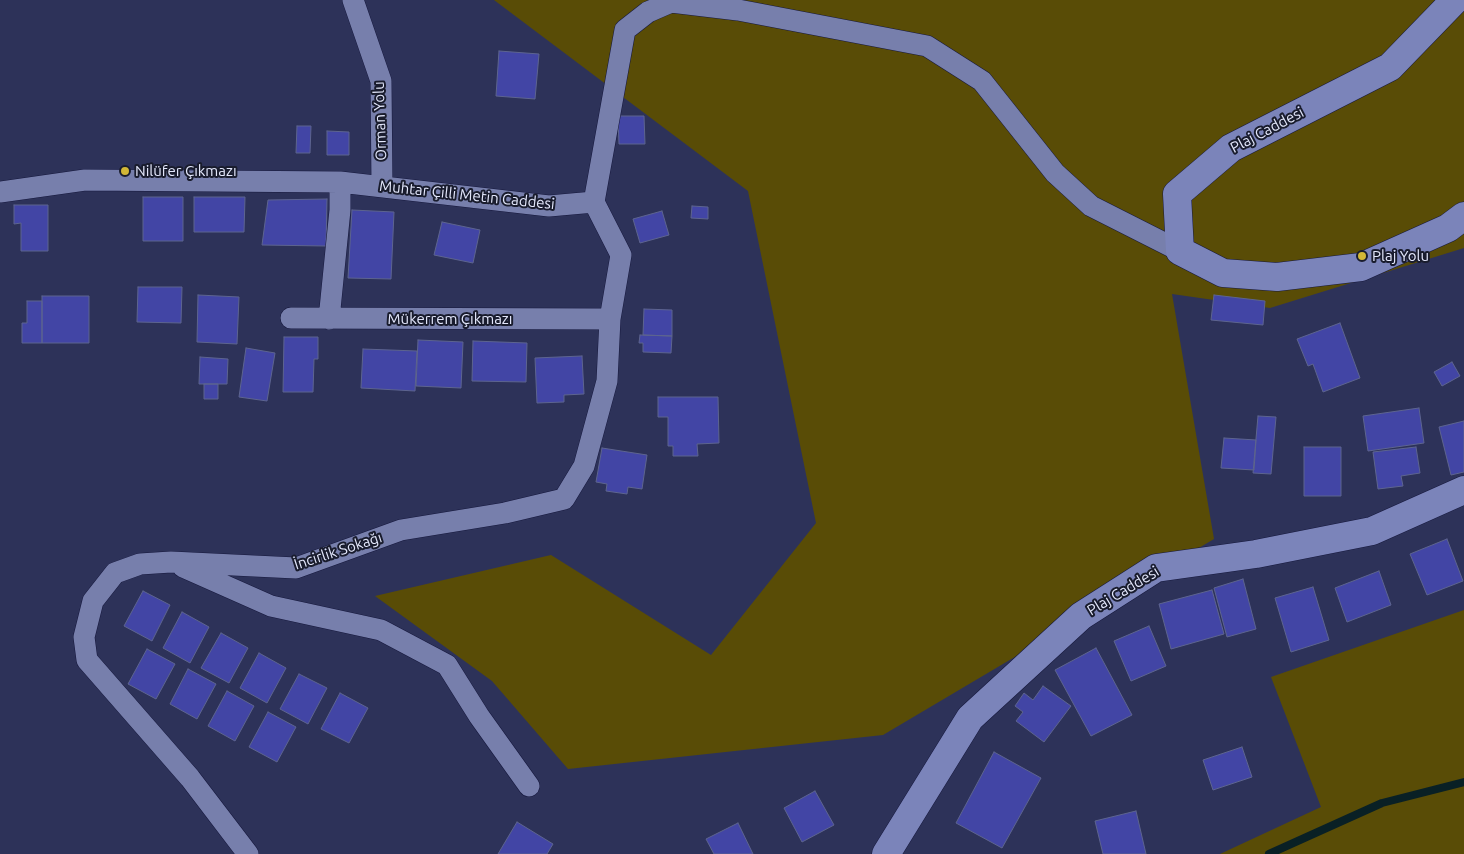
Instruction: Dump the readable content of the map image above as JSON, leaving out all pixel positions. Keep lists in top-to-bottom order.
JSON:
{
  "streets": {
    "street": [
      "Orman Yolu",
      "Plaj Caddesi",
      "Muhtar Çilli Metin Caddesi",
      "Mükerrem Çıkmazı",
      "İncirlik Sokağı"
    ]
  },
  "crossings": [
    ["Orman Yolu", "Muhtar Çilli Metin Caddesi"],
    ["Muhtar Çilli Metin Caddesi", "İncirlik Sokağı"],
    ["Mükerrem Çıkmazı", "İncirlik Sokağı"]
  ],
  "places": ["Nilüfer Çıkmazı", "Plaj Yolu"]
}
